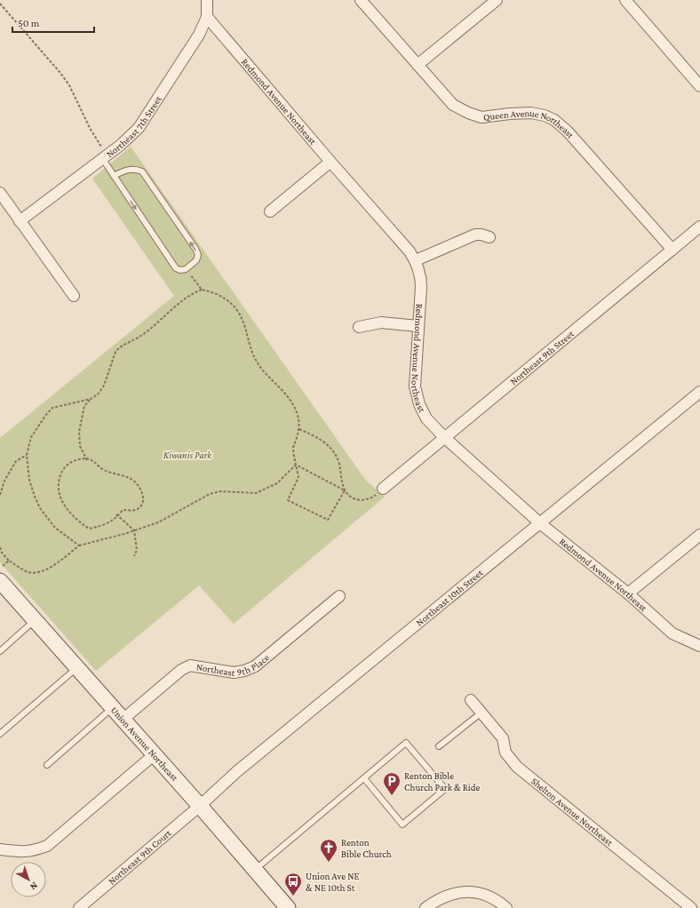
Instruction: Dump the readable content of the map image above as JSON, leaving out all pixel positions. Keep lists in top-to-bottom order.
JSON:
{
  "streets": {
    "street": [
      "Redmond Avenue Northeast",
      "Northeast 7th Street",
      "Queen Avenue Northeast",
      "Northeast 9th Street",
      "Northeast 10th Street",
      "Northeast 9th Place",
      "Union Avenue Northeast",
      "Shelton Avenue Northeast",
      "Northeast 9th Court"
    ]
  },
  "crossings": [
    ["Redmond Avenue Northeast", "Northeast 7th Street"],
    ["Redmond Avenue Northeast", "Northeast 9th Street"],
    ["Redmond Avenue Northeast", "Northeast 10th Street"],
    ["Queen Avenue Northeast", "Northeast 9th Street"],
    ["Northeast 10th Street", "Union Avenue Northeast"],
    ["Northeast 10th Street", "Northeast 9th Court"],
    ["Northeast 9th Place", "Union Avenue Northeast"],
    ["Union Avenue Northeast", "Northeast 9th Court"]
  ],
  "parks": ["Kiwanis Park"],
  "places": {
    "parking": ["Renton Bible Church Park & Ride"],
    "church": ["Renton Bible Church"],
    "bus stop": ["Union Ave NE & NE 10th St"]
  },
  "scale_bar": "50 m",
  "north": "bottom right"
}
